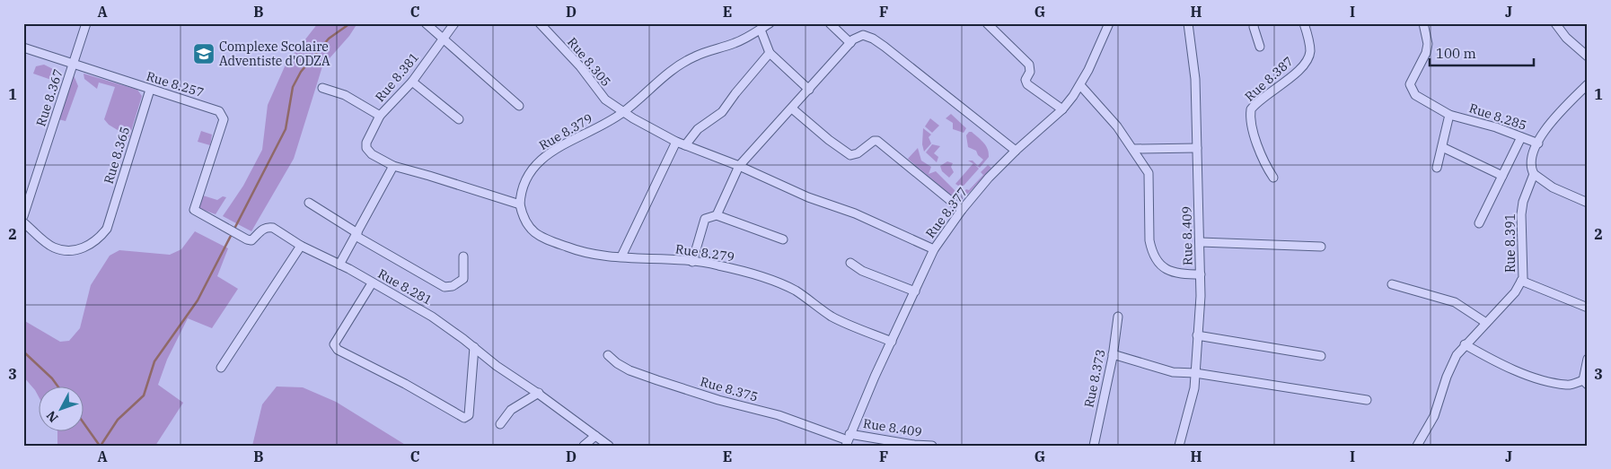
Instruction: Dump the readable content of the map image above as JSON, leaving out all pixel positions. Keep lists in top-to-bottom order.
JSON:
{
  "streets": {
    "street": [
      "Rue 8.305",
      "Rue 8.381",
      "Rue 8.387",
      "Rue 8.257",
      "Rue 8.367",
      "Rue 8.285",
      "Rue 8.379",
      "Rue 8.365",
      "Rue 8.377",
      "Rue 8.409",
      "Rue 8.391",
      "Rue 8.279",
      "Rue 8.281",
      "Rue 8.373",
      "Rue 8.375"
    ]
  },
  "crossings": [
    ["Rue 8.305", "Rue 8.379"],
    ["Rue 8.305", "Rue 8.377"],
    ["Rue 8.257", "Rue 8.367"],
    ["Rue 8.257", "Rue 8.365"],
    ["Rue 8.257", "Rue 8.281"],
    ["Rue 8.285", "Rue 8.391"],
    ["Rue 8.379", "Rue 8.279"],
    ["Rue 8.377", "Rue 8.409"],
    ["Rue 8.377", "Rue 8.279"],
    ["Rue 8.377", "Rue 8.375"],
    ["Rue 8.409", "Rue 8.375"]
  ],
  "places": {
    "school or university": ["Complexe Scolaire Adventiste d'ODZA"]
  },
  "scale_bar": "100 m",
  "north": "bottom left",
  "grid": {
    "columns": [
      "A",
      "B",
      "C",
      "D",
      "E",
      "F",
      "G",
      "H",
      "I",
      "J"
    ],
    "rows": ["1", "2", "3"]
  }
}
